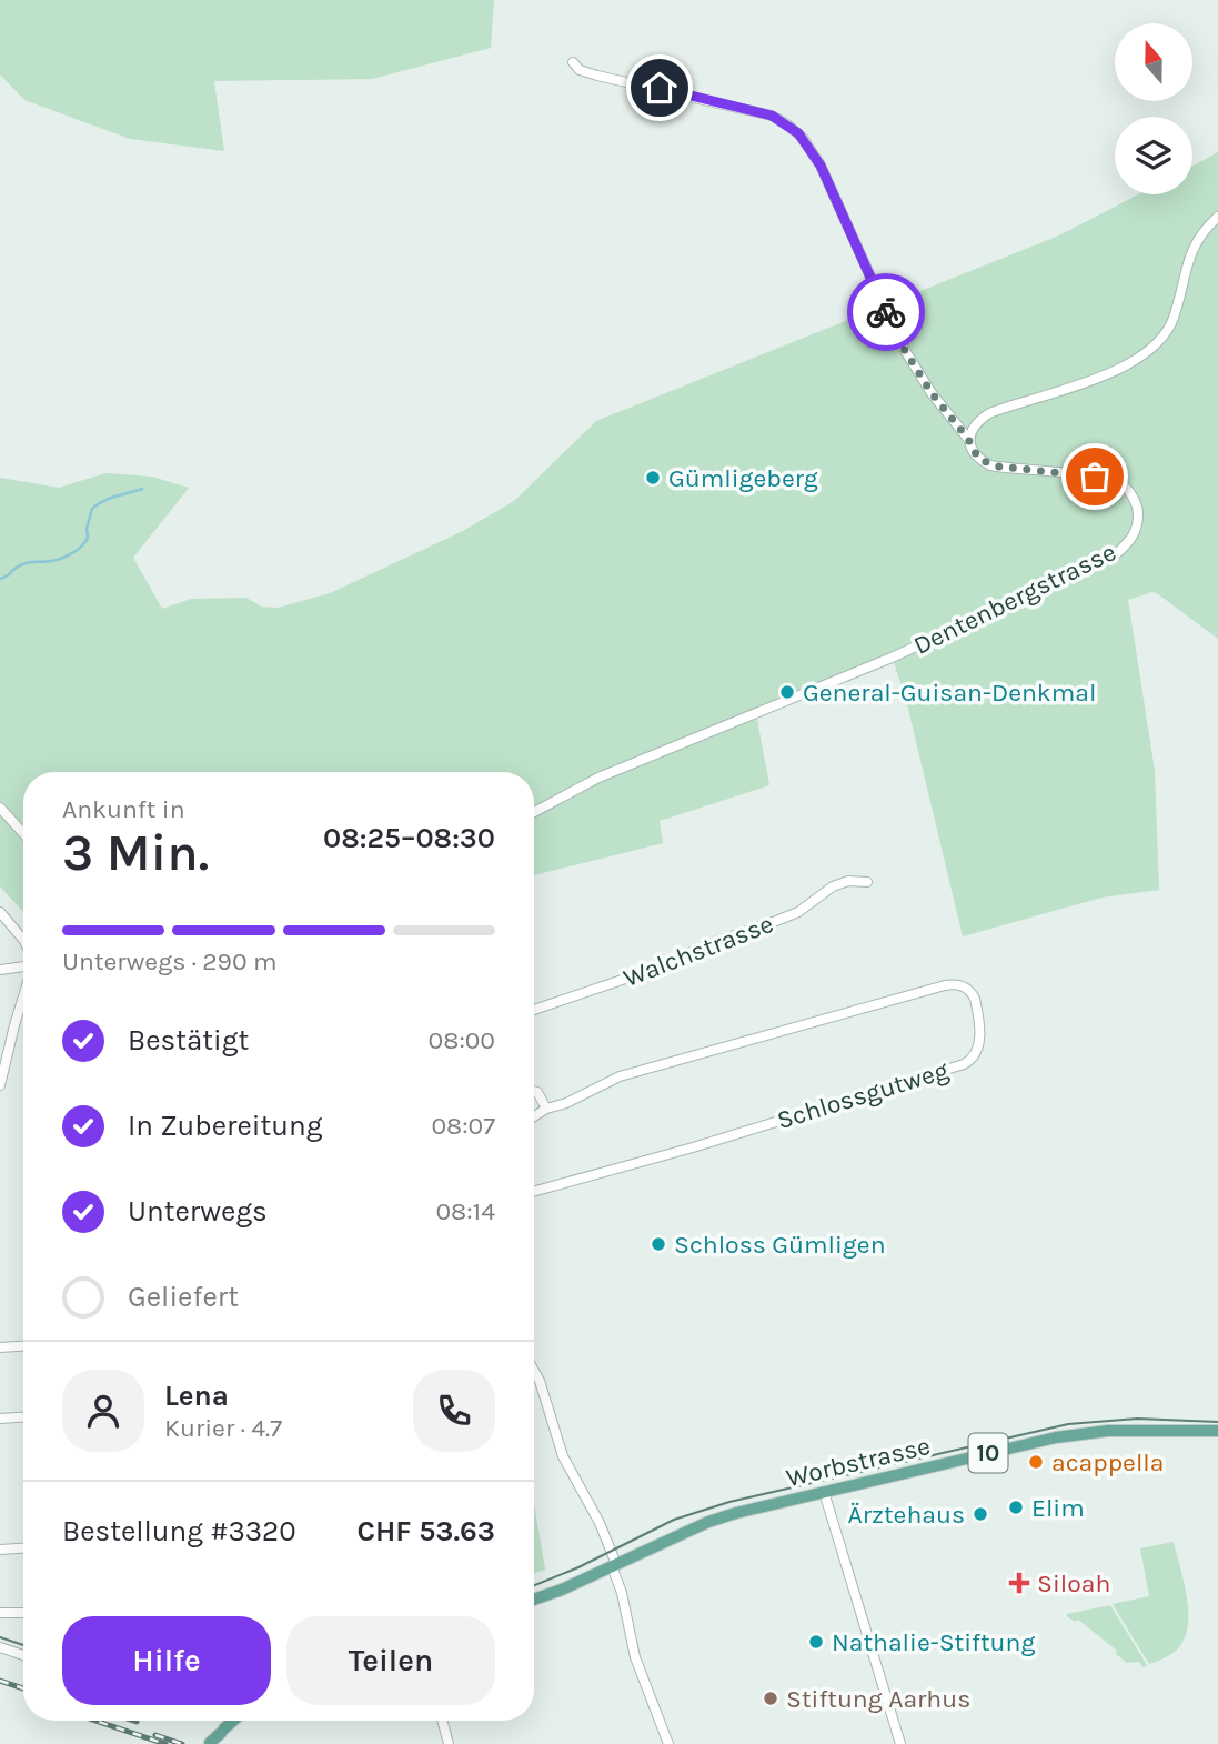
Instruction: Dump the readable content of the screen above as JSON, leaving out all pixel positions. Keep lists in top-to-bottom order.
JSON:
{
  "streets": {
    "main road": ["10", "Worbstrasse"],
    "street": ["Dentenbergstrasse", "Walchstrasse", "Schlossgutweg"]
  },
  "places": {
    "other": [
      "Gümligeberg",
      "General-Guisan-Denkmal",
      "Schloss Gümligen",
      "acappella",
      "Elim",
      "Ärztehaus",
      "Nathalie-Stiftung",
      "Stiftung Aarhus"
    ],
    "health": ["Siloah"]
  },
  "north": "top",
  "page": {
    "heading": ["3 Min.", "Ankunft in", "08:25–08:30"],
    "panel": [
      "Lena",
      "Kurier · 4.7",
      "Bestellung #3320",
      "CHF 53.63"
    ],
    "bar": "Unterwegs · 290 m",
    "list": [
      ["Bestätigt", "08:00"],
      ["In Zubereitung", "08:07"],
      ["Unterwegs", "08:14"],
      "Geliefert"
    ],
    "buttons": ["Hilfe", "Teilen"]
  }
}
